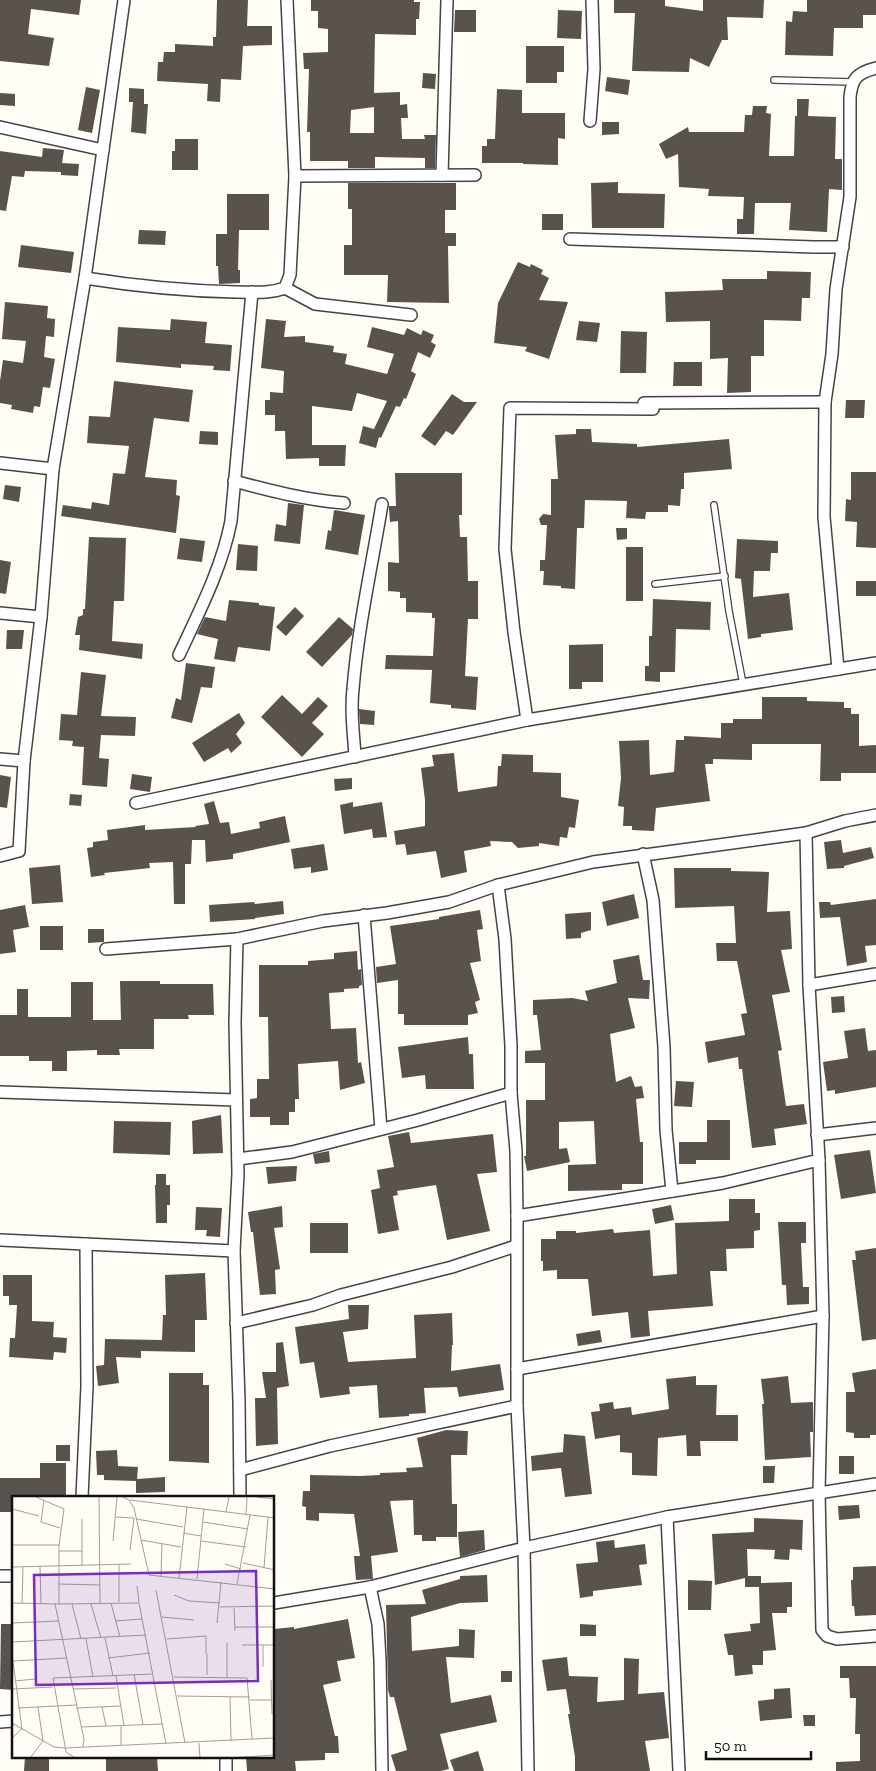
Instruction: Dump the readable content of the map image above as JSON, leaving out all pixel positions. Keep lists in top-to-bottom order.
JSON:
{
  "scale_bar": "50 m"
}
